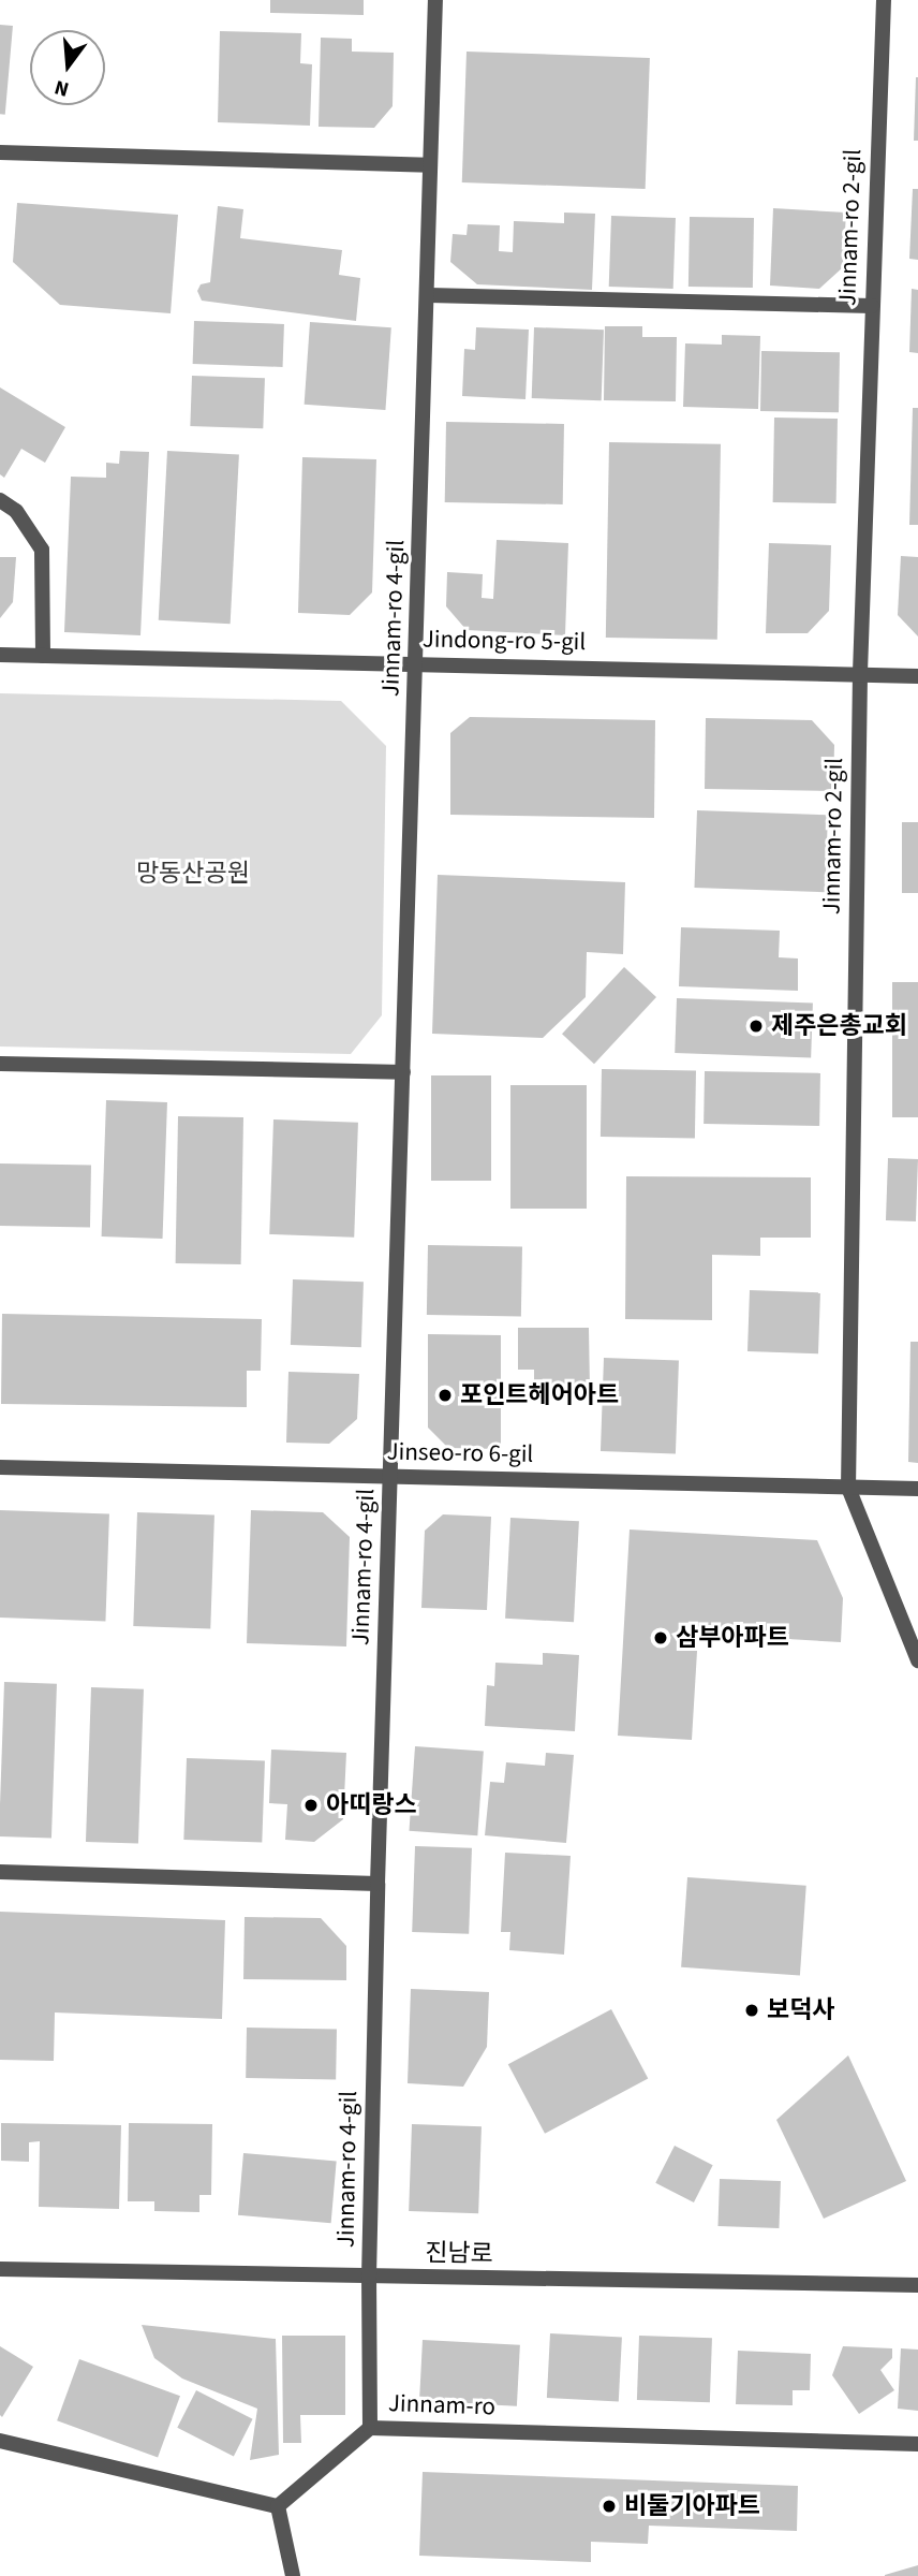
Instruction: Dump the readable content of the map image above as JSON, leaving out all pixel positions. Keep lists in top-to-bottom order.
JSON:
{
  "streets": {
    "street": [
      "Jinnam-ro 2-gil",
      "Jinnam-ro 4-gil",
      "Jindong-ro 5-gil",
      "Jinseo-ro 6-gil",
      "진남로",
      "Jinnam-ro"
    ]
  },
  "crossings": [
    ["Jinnam-ro 2-gil", "Jindong-ro 5-gil"],
    ["Jinnam-ro 2-gil", "Jinseo-ro 6-gil"],
    ["Jinnam-ro 4-gil", "Jindong-ro 5-gil"],
    ["Jinnam-ro 4-gil", "Jinseo-ro 6-gil"],
    ["Jinnam-ro 4-gil", "진남로"],
    ["Jinnam-ro 4-gil", "Jinnam-ro"]
  ],
  "parks": ["망동산공원"],
  "places": [
    "제주은총교회",
    "포인트헤어아트",
    "삼부아파트",
    "아띠랑스",
    "보덕사",
    "비둘기아파트"
  ],
  "north": "bottom"
}
